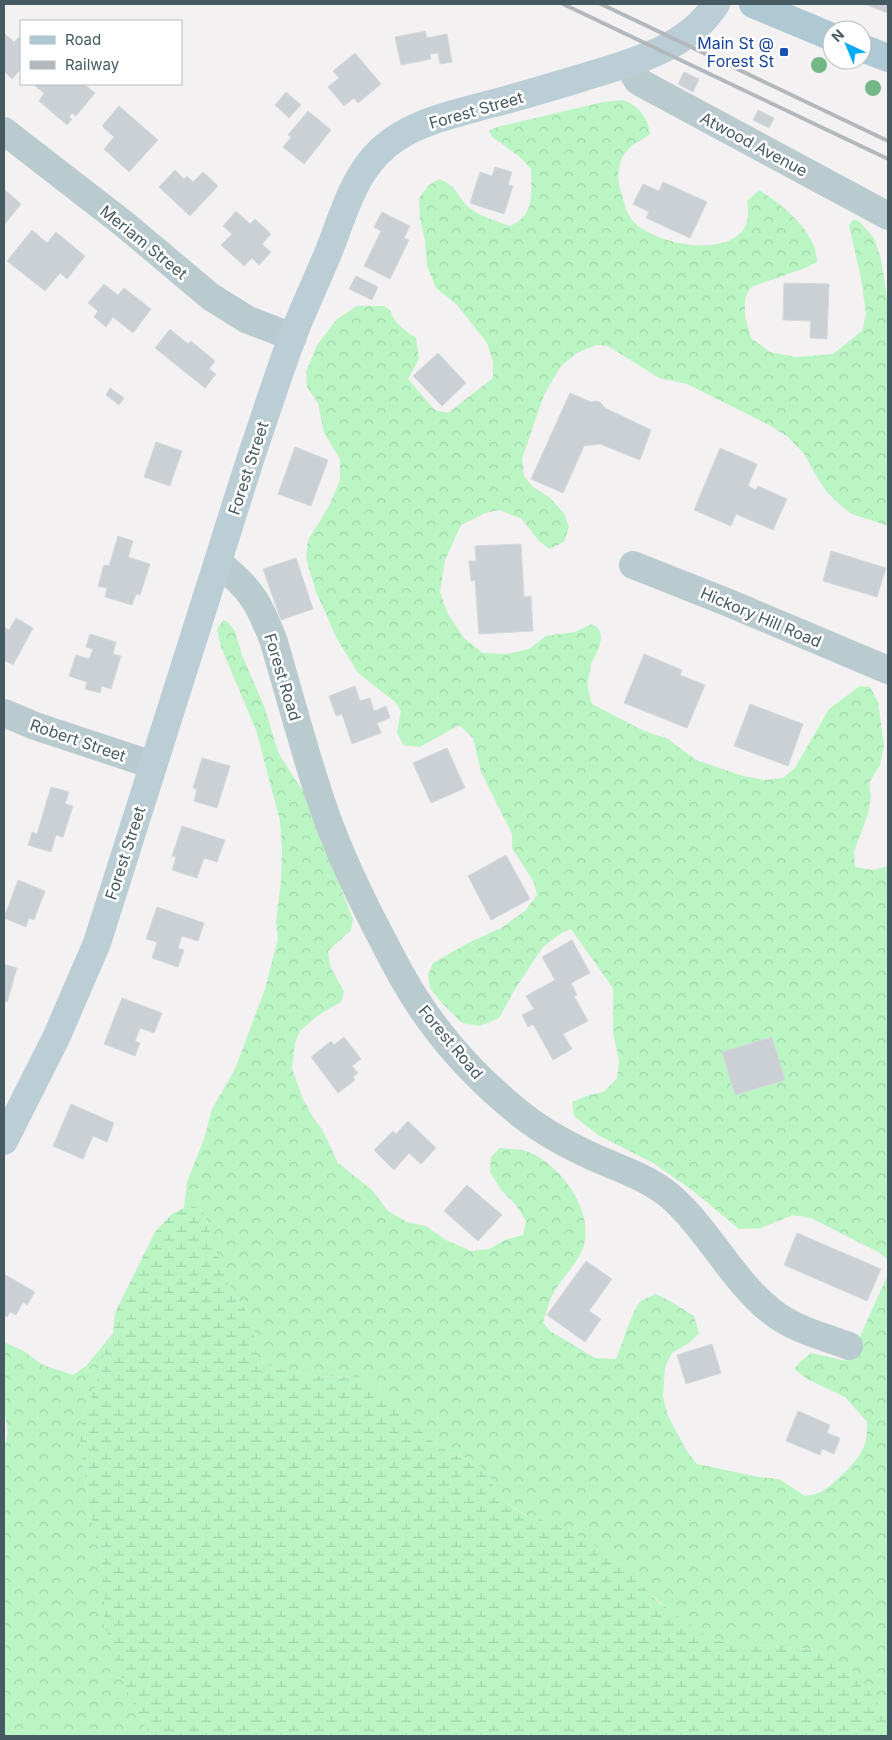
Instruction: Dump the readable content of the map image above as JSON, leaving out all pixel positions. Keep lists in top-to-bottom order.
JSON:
{
  "streets": {
    "main road": ["Forest Street"],
    "street": [
      "Atwood Avenue",
      "Meriam Street",
      "Hickory Hill Road",
      "Forest Road",
      "Robert Street"
    ]
  },
  "crossings": [
    ["Forest Street", "Atwood Avenue"],
    ["Forest Street", "Meriam Street"],
    ["Forest Street", "Forest Road"],
    ["Forest Street", "Robert Street"]
  ],
  "places": {
    "transit": ["Main St @ Forest St"]
  },
  "legend": ["Road", "Railway"],
  "north": "top left"
}
